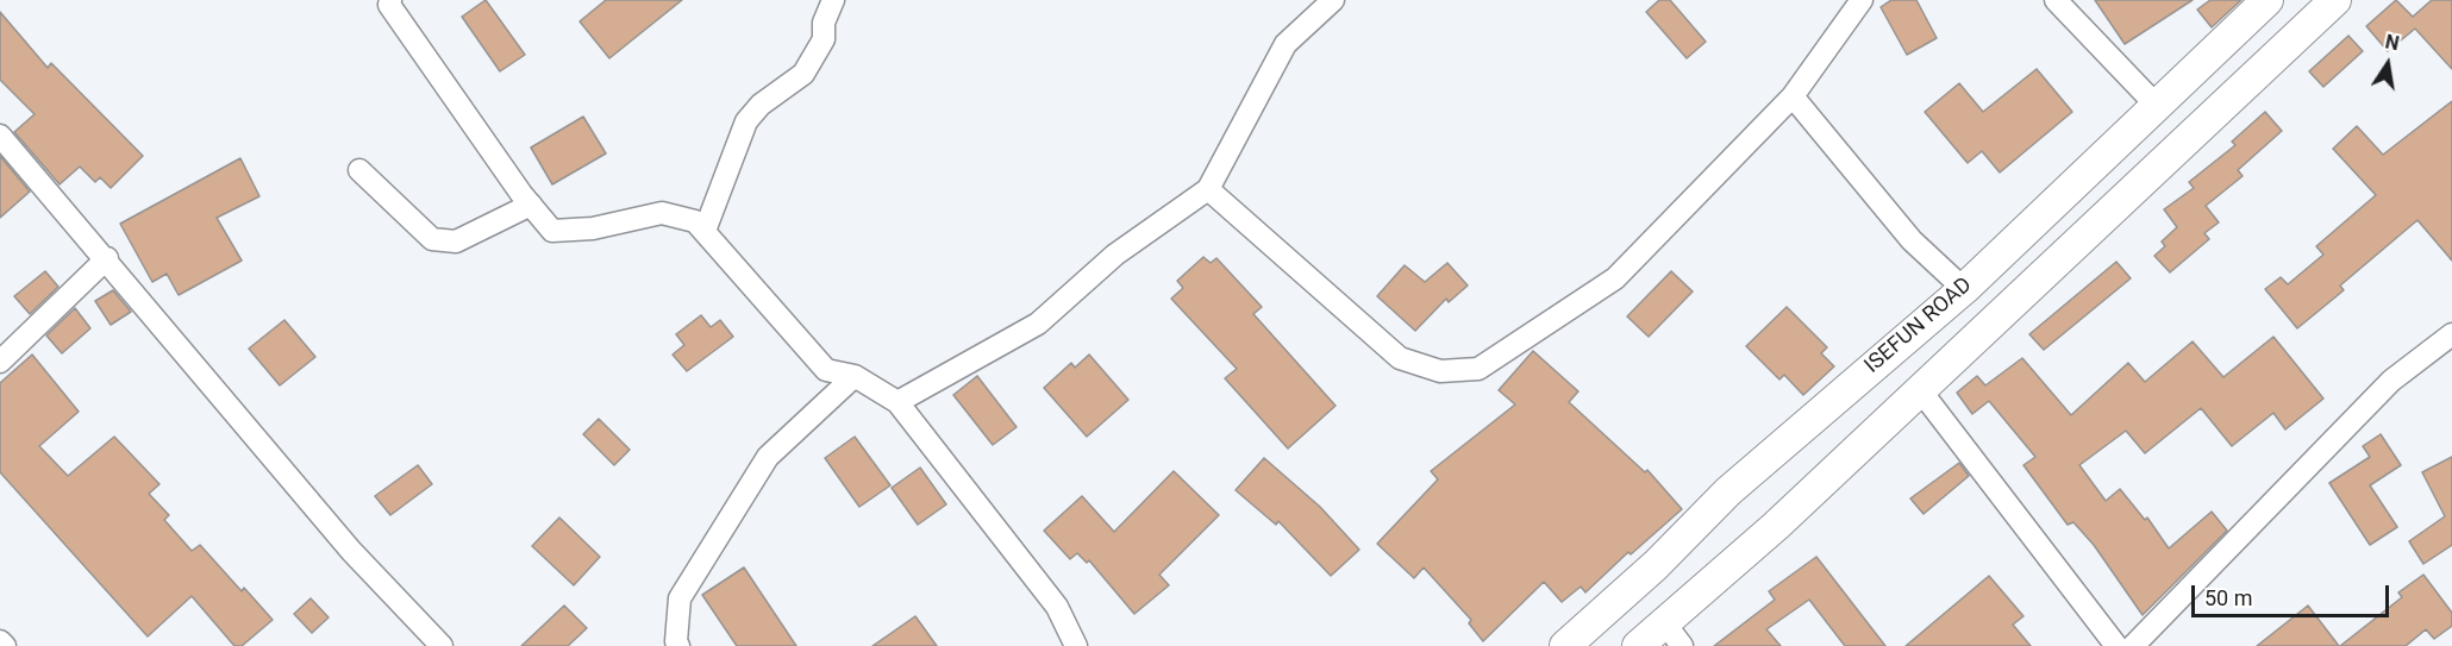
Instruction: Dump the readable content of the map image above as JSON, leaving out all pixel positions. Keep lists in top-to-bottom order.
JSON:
{
  "streets": {
    "street": ["ISEFUN ROAD"]
  },
  "scale_bar": "50 m",
  "north": "top"
}
